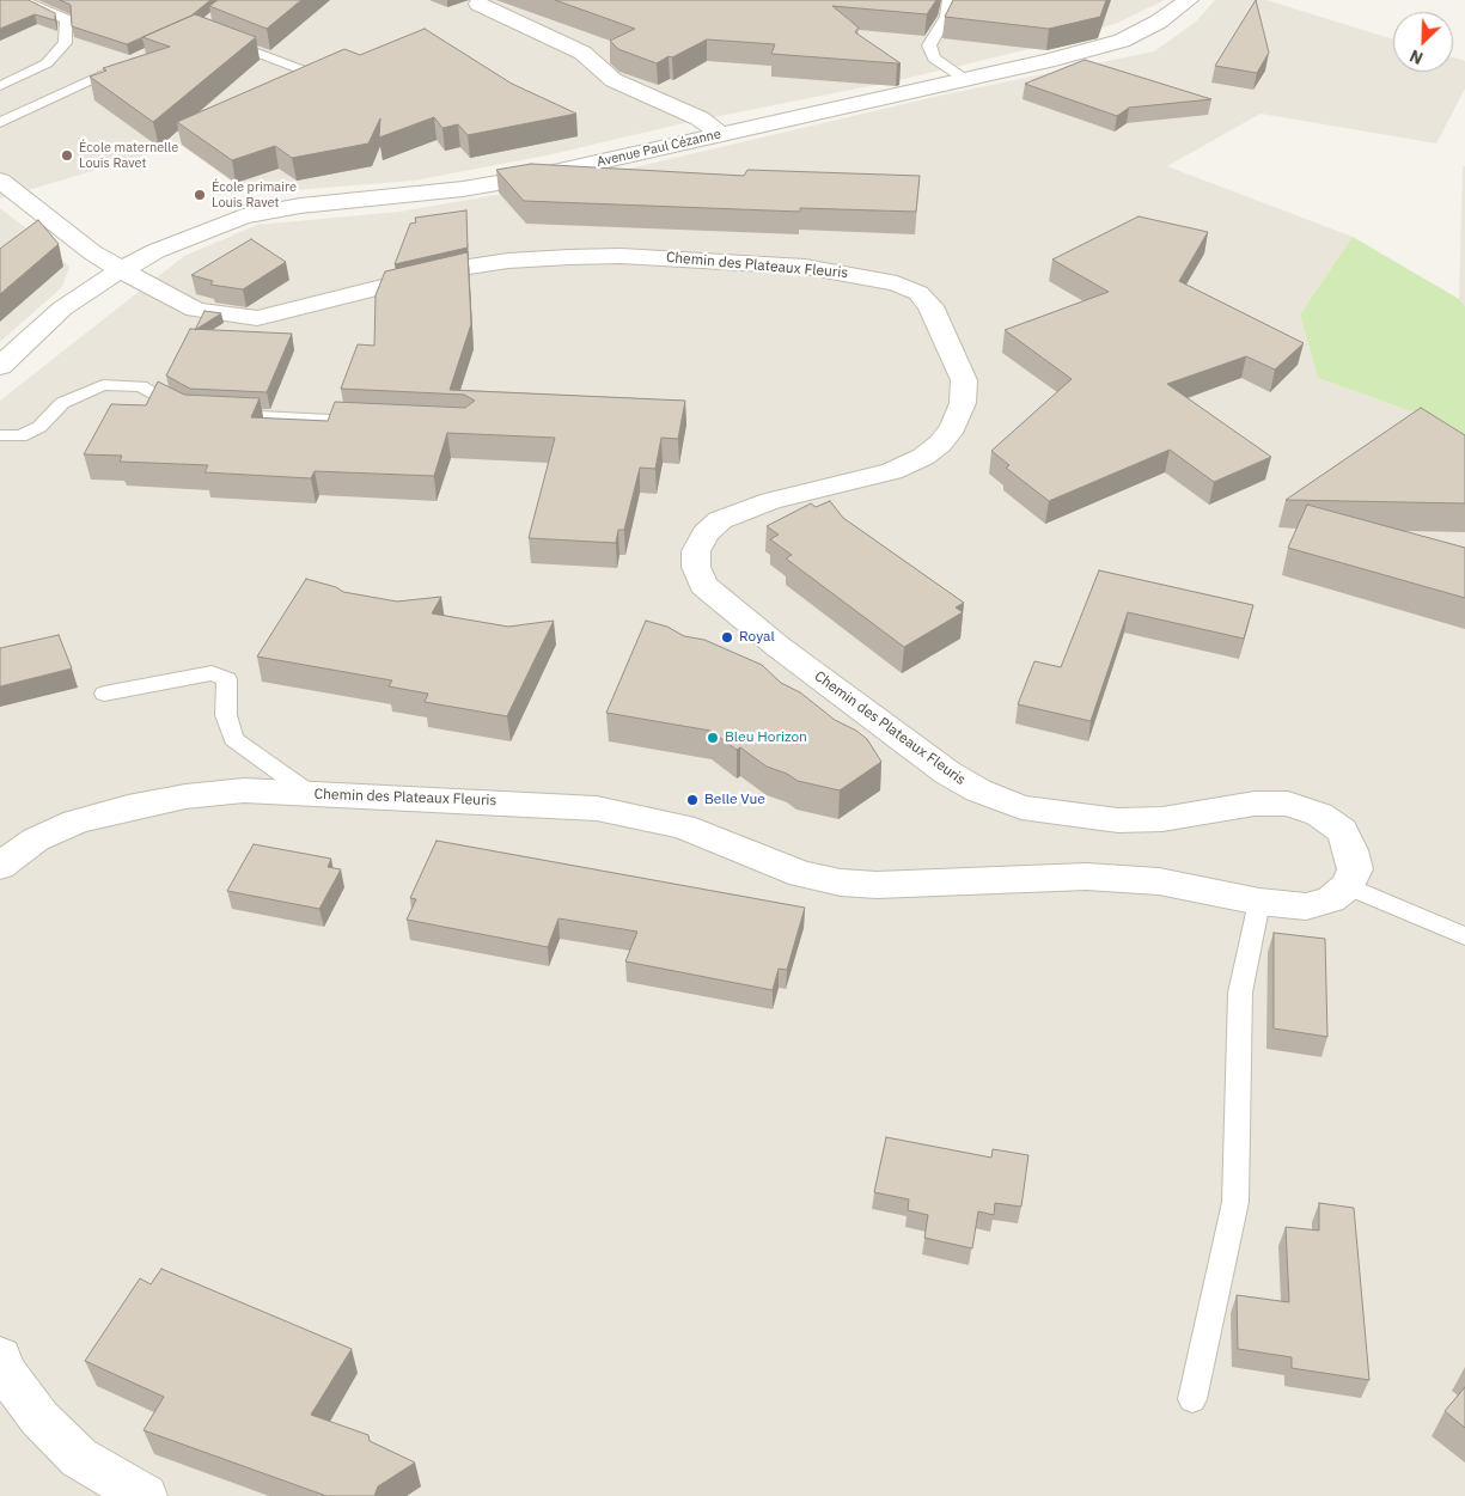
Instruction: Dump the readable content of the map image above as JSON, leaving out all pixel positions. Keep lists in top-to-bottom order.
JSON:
{
  "streets": {
    "street": ["Avenue Paul Cézanne", "Chemin des Plateaux Fleuris"]
  },
  "crossings": [
    ["Avenue Paul Cézanne", "Chemin des Plateaux Fleuris"]
  ],
  "places": [
    "École maternelle Louis Ravet",
    "École primaire Louis Ravet",
    "Royal",
    "Bleu Horizon",
    "Belle Vue"
  ],
  "north": "bottom left"
}
